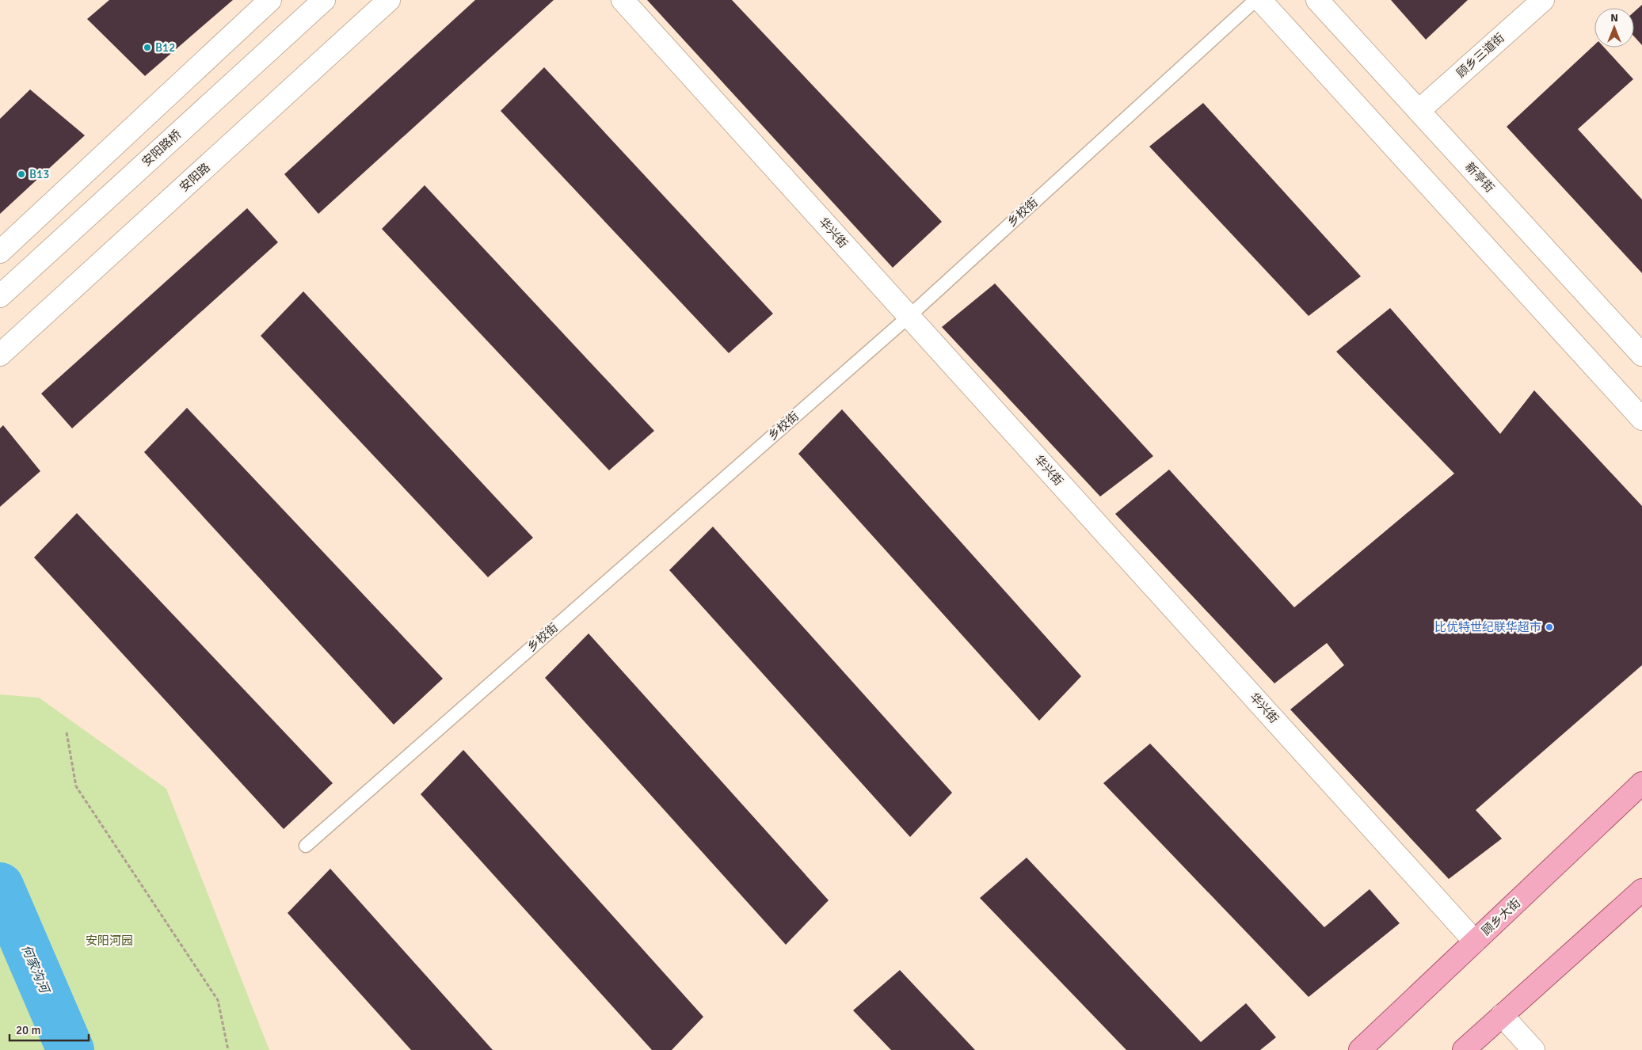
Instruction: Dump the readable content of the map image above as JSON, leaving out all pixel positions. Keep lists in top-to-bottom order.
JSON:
{
  "streets": {
    "main road": [
      "顾乡三道街",
      "安阳路桥",
      "安阳路",
      "新亭街",
      "华兴街",
      "顾乡大街"
    ],
    "lane": ["乡校街"]
  },
  "crossings": [
    ["顾乡三道街", "新亭街"],
    ["乡校街", "华兴街"],
    ["华兴街", "顾乡大街"]
  ],
  "water": ["何家沟河"],
  "parks": ["安阳河园"],
  "places": ["B12", "B13", "比优特世纪联华超市"],
  "scale_bar": "20 m",
  "north": "top"
}
